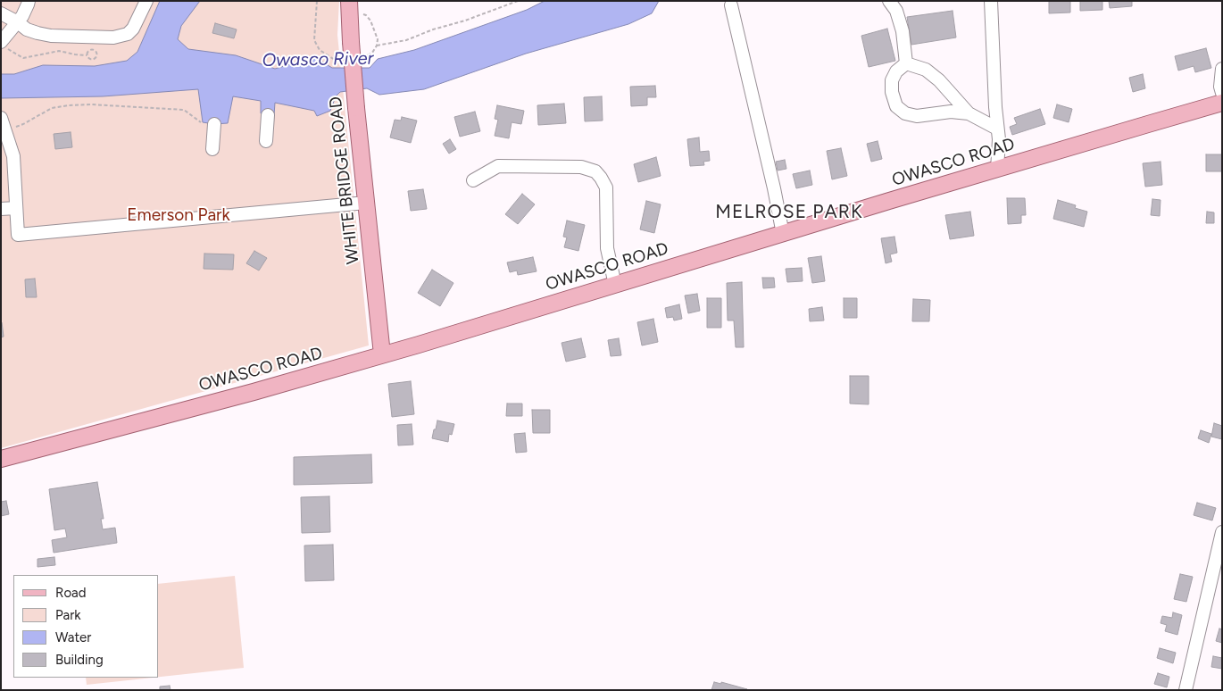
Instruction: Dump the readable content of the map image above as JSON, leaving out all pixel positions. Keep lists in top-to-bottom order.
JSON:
{
  "streets": {
    "main road": ["OWASCO ROAD", "WHITE BRIDGE ROAD"]
  },
  "crossings": [
    ["OWASCO ROAD", "WHITE BRIDGE ROAD"]
  ],
  "districts": ["MELROSE PARK"],
  "water": ["Owasco River"],
  "parks": ["Emerson Park"],
  "legend": [
    "Road",
    "Park",
    "Water",
    "Building"
  ]
}
